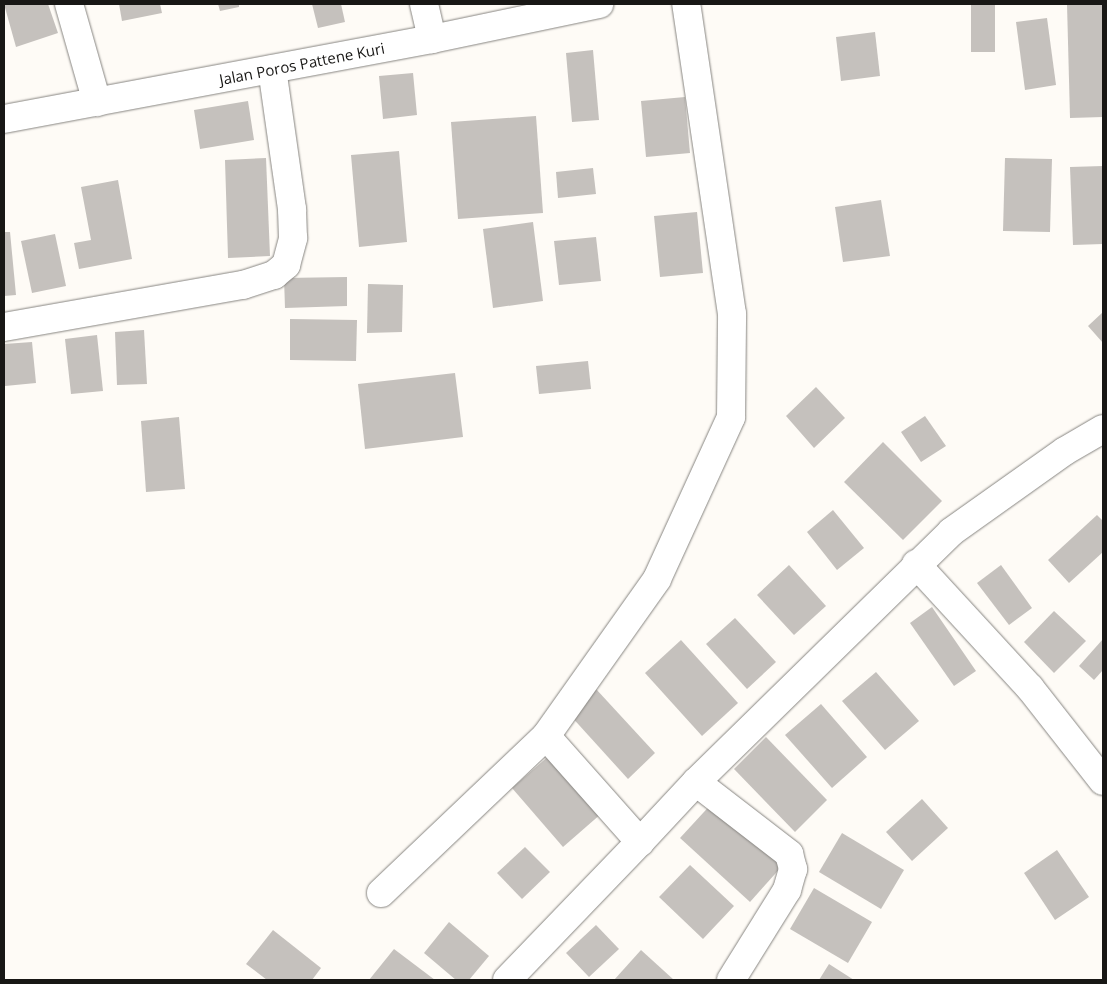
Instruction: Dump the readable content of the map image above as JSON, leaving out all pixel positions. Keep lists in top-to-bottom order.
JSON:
{
  "streets": {
    "street": ["Jalan Poros Pattene Kuri"]
  }
}
